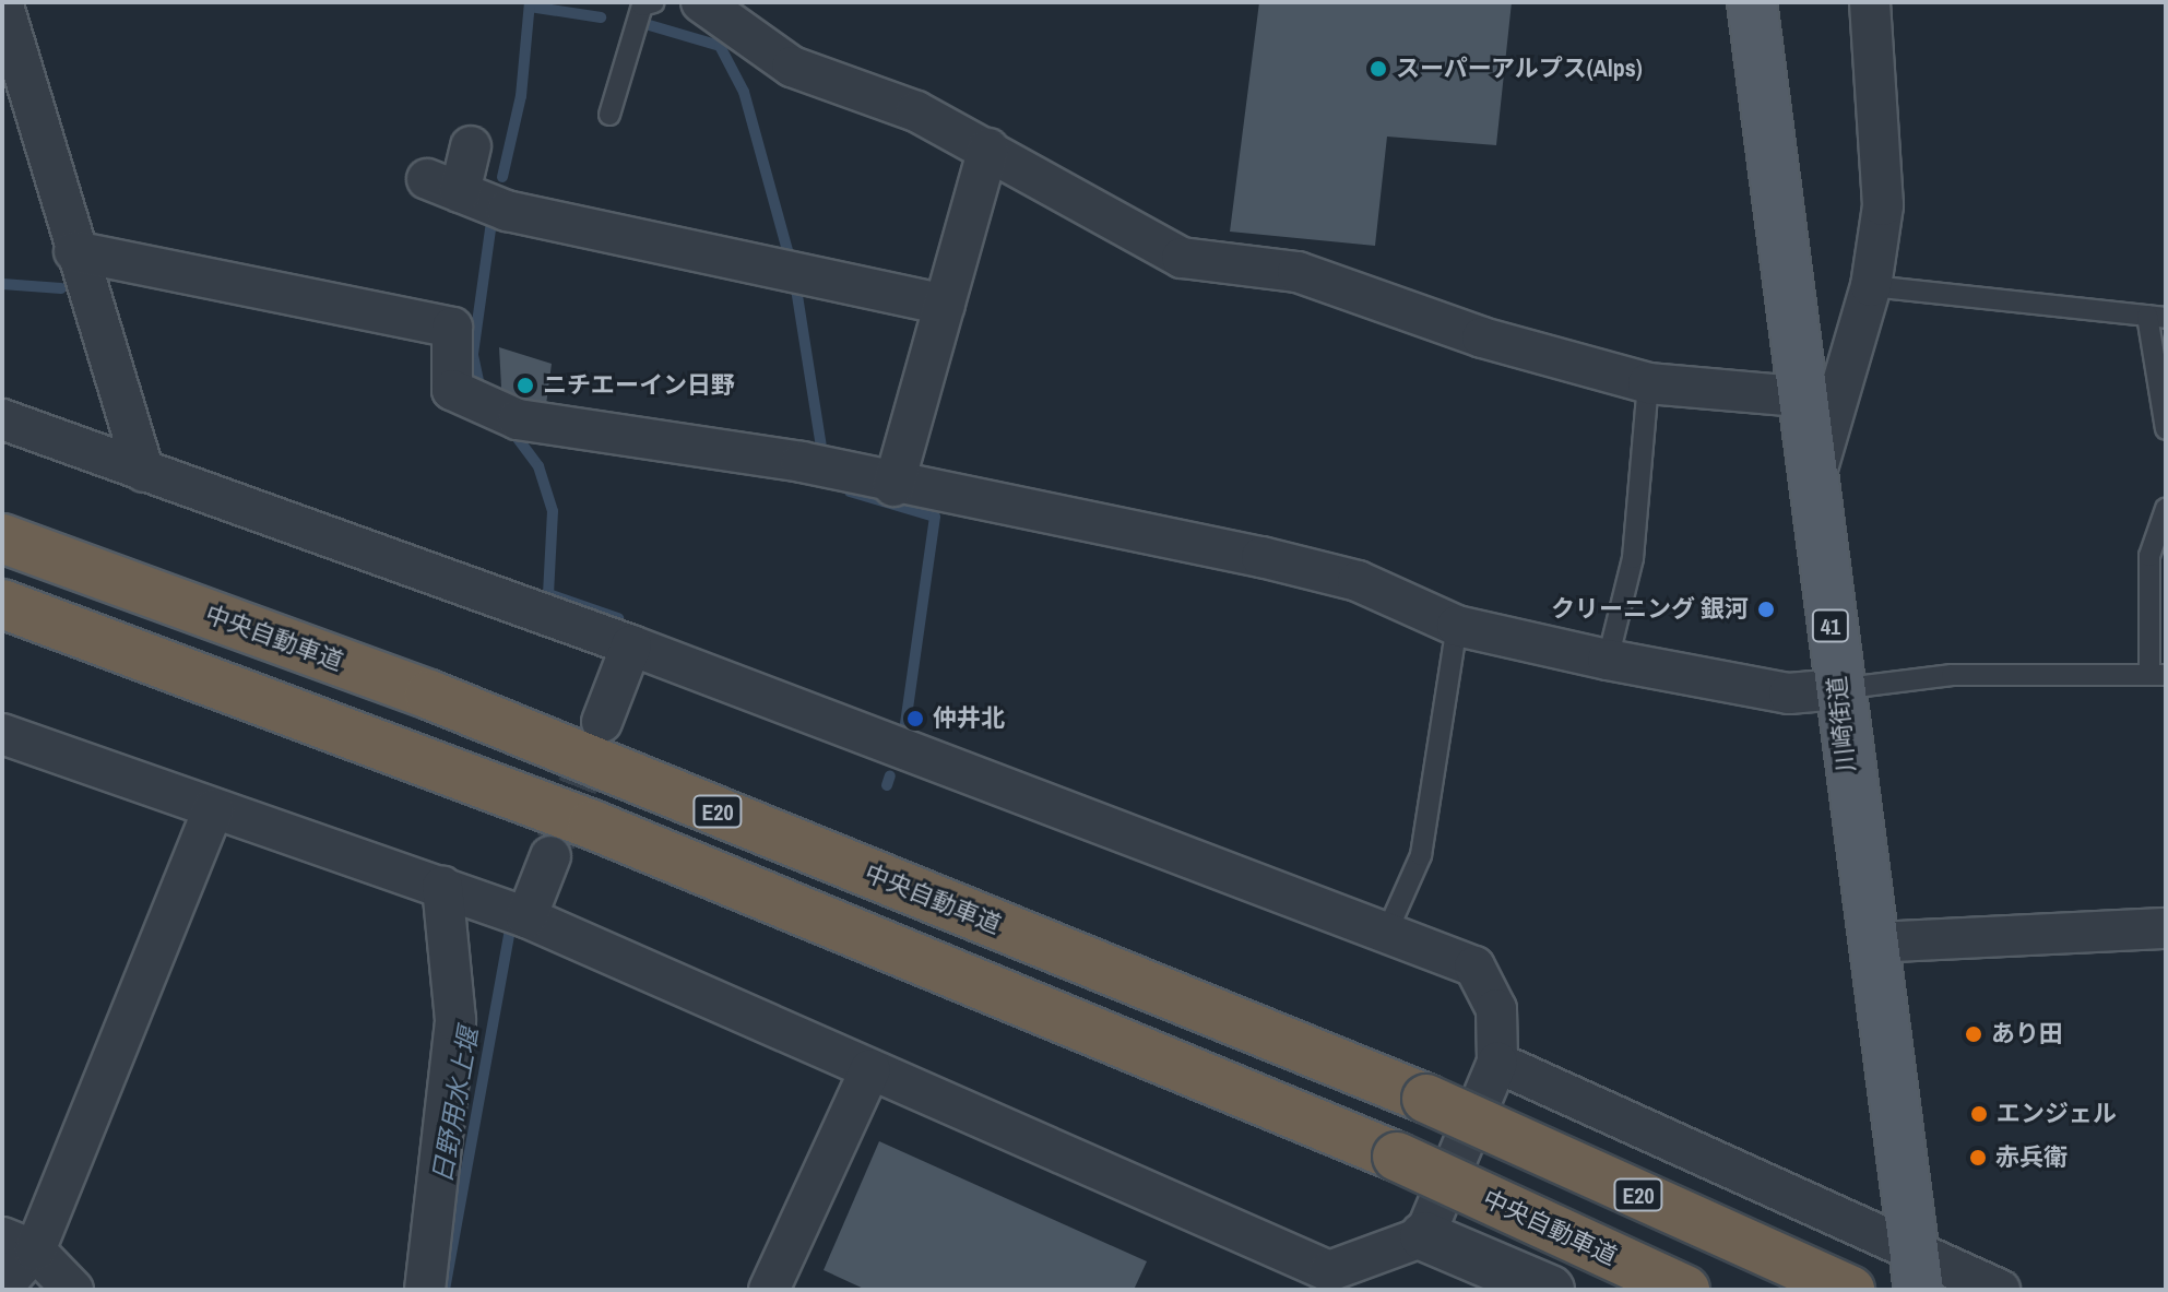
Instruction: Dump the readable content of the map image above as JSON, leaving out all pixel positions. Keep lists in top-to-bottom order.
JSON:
{
  "streets": {
    "highway": ["中央自動車道", "E20"],
    "main road": ["41", "川崎街道"]
  },
  "water": ["日野用水上堰"],
  "places": [
    "スーパーアルプス(Alps)",
    "ニチエーイン日野",
    "クリーニング 銀河",
    "仲井北",
    "あり田",
    "エンジェル",
    "赤兵衛"
  ]
}
